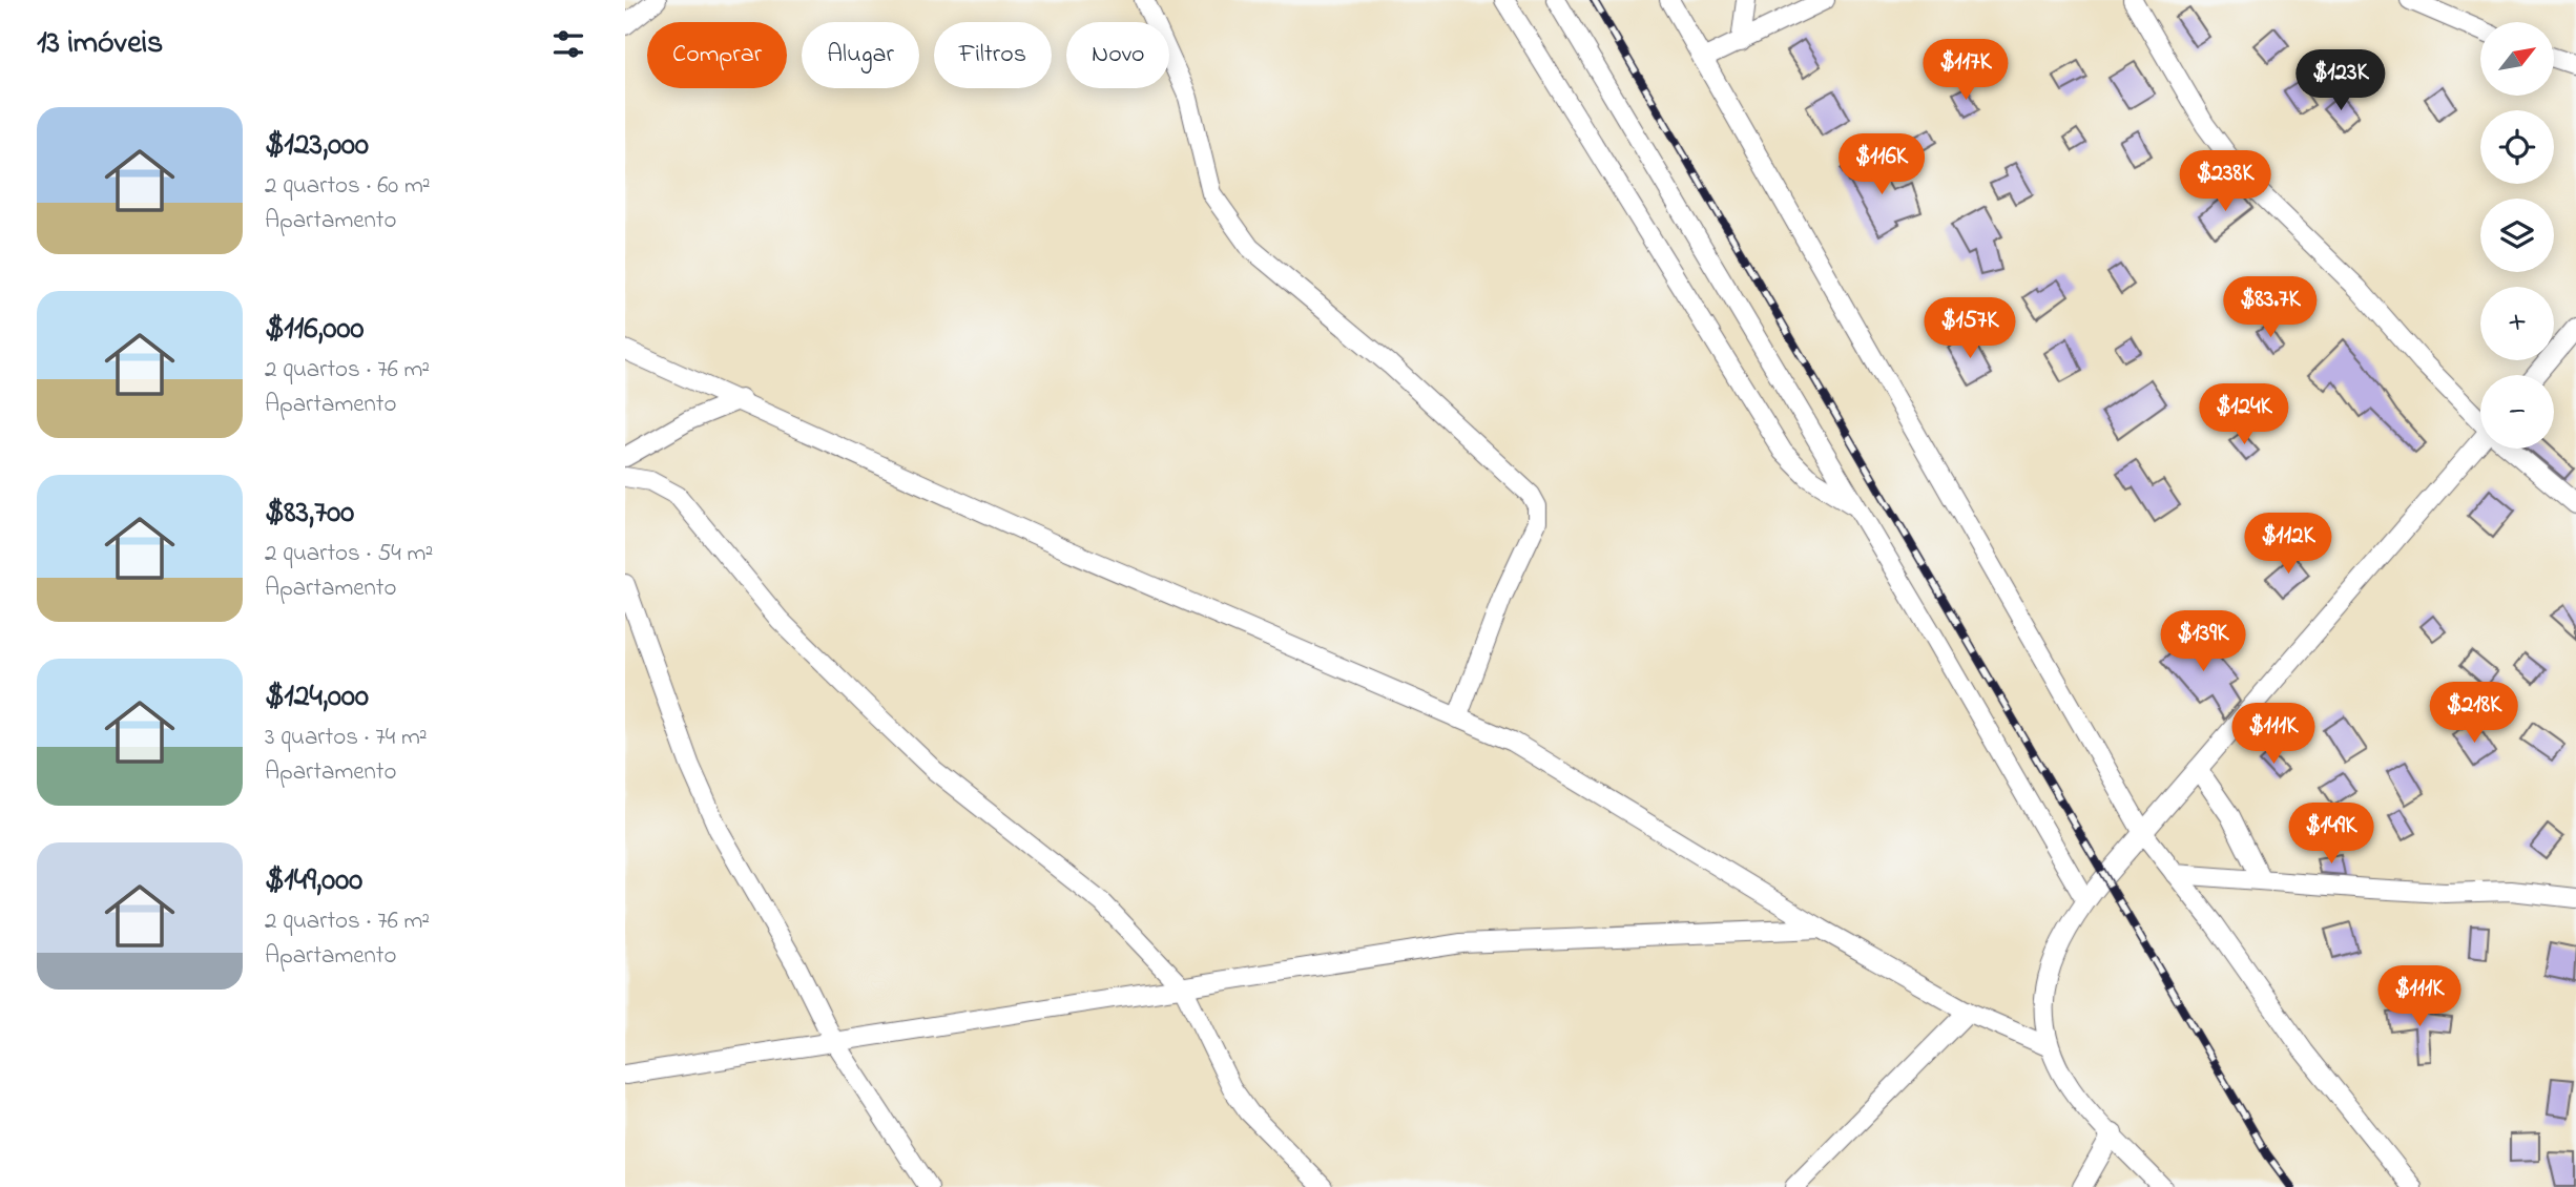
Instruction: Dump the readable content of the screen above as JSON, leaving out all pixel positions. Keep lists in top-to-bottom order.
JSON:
{
  "north": "top right",
  "page": {
    "heading": "13 imóveis",
    "map_buttons": ["+", "−"],
    "chip": [
      "Comprar",
      "Alugar",
      "Filtros",
      "Novo"
    ],
    "price": [
      "$117K",
      "$123K",
      "$116K",
      "$238K",
      "$83.7K",
      "$157K",
      "$124K",
      "$112K",
      "$139K",
      "$218K",
      "$111K",
      "$149K",
      "$111K"
    ],
    "list": [
      {
        "name": "$123,000",
        "note": "2 quartos · 60 m² · Apartamento"
      },
      {
        "name": "$116,000",
        "note": "2 quartos · 76 m² · Apartamento"
      },
      {
        "name": "$83,700",
        "note": "2 quartos · 54 m² · Apartamento"
      },
      {
        "name": "$124,000",
        "note": "3 quartos · 74 m² · Apartamento"
      },
      {
        "name": "$149,000",
        "note": "2 quartos · 76 m² · Apartamento"
      }
    ]
  }
}
